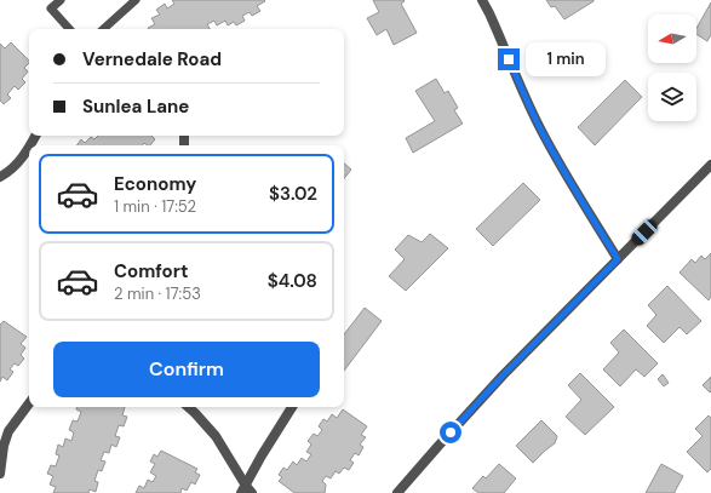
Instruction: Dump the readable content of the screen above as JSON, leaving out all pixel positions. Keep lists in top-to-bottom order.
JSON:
{
  "north": "left",
  "page": {
    "banner": ["Vernedale Road", "Sunlea Lane"],
    "bubble": "1 min",
    "list": [
      {
        "name": "Economy",
        "note": "1 min · 17:52",
        "value": "$3.02"
      },
      {
        "name": "Comfort",
        "note": "2 min · 17:53",
        "value": "$4.08"
      }
    ],
    "buttons": "Confirm"
  }
}
